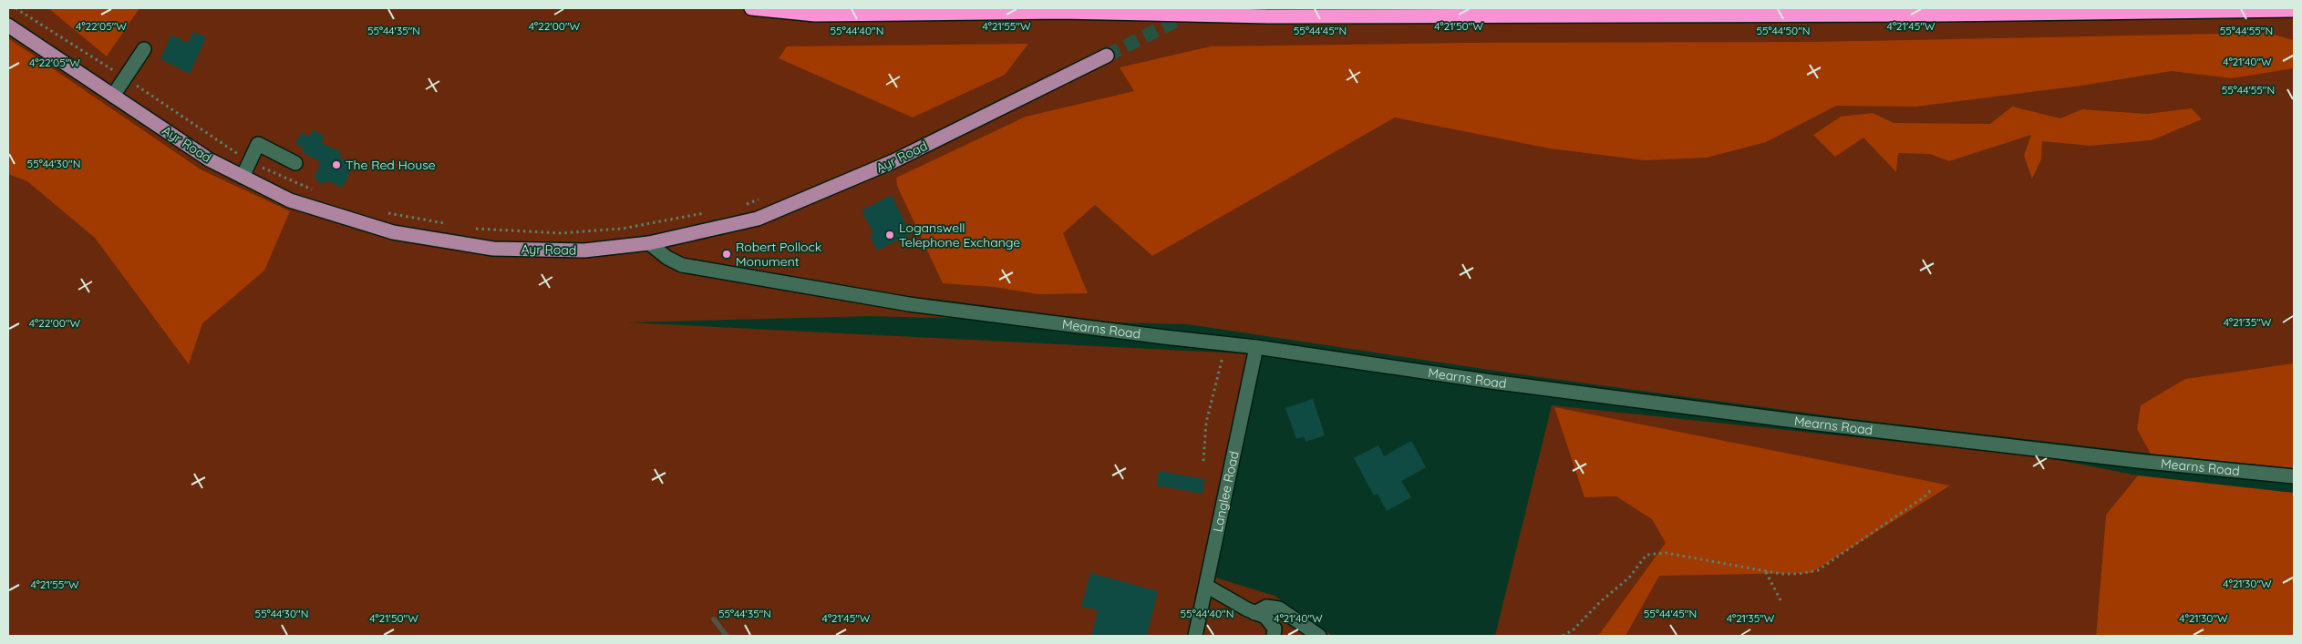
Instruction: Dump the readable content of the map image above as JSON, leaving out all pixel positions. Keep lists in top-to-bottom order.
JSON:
{
  "streets": {
    "main road": ["Ayr Road"],
    "street": ["Mearns Road", "Langlee Road"]
  },
  "crossings": [
    ["Ayr Road", "Mearns Road"],
    ["Mearns Road", "Langlee Road"]
  ],
  "places": ["The Red House", "Loganswell Telephone Exchange", "Robert Pollock Monument"],
  "coordinates": [
    "4°22'05\"W",
    "4°22'00\"W",
    "4°21'55\"W",
    "4°21'50\"W",
    "4°21'45\"W",
    "55°44'35\"N",
    "55°44'40\"N",
    "55°44'45\"N",
    "55°44'50\"N",
    "55°44'55\"N",
    "4°21'40\"W",
    "55°44'30\"N",
    "4°21'35\"W",
    "4°21'30\"W"
  ]
}
